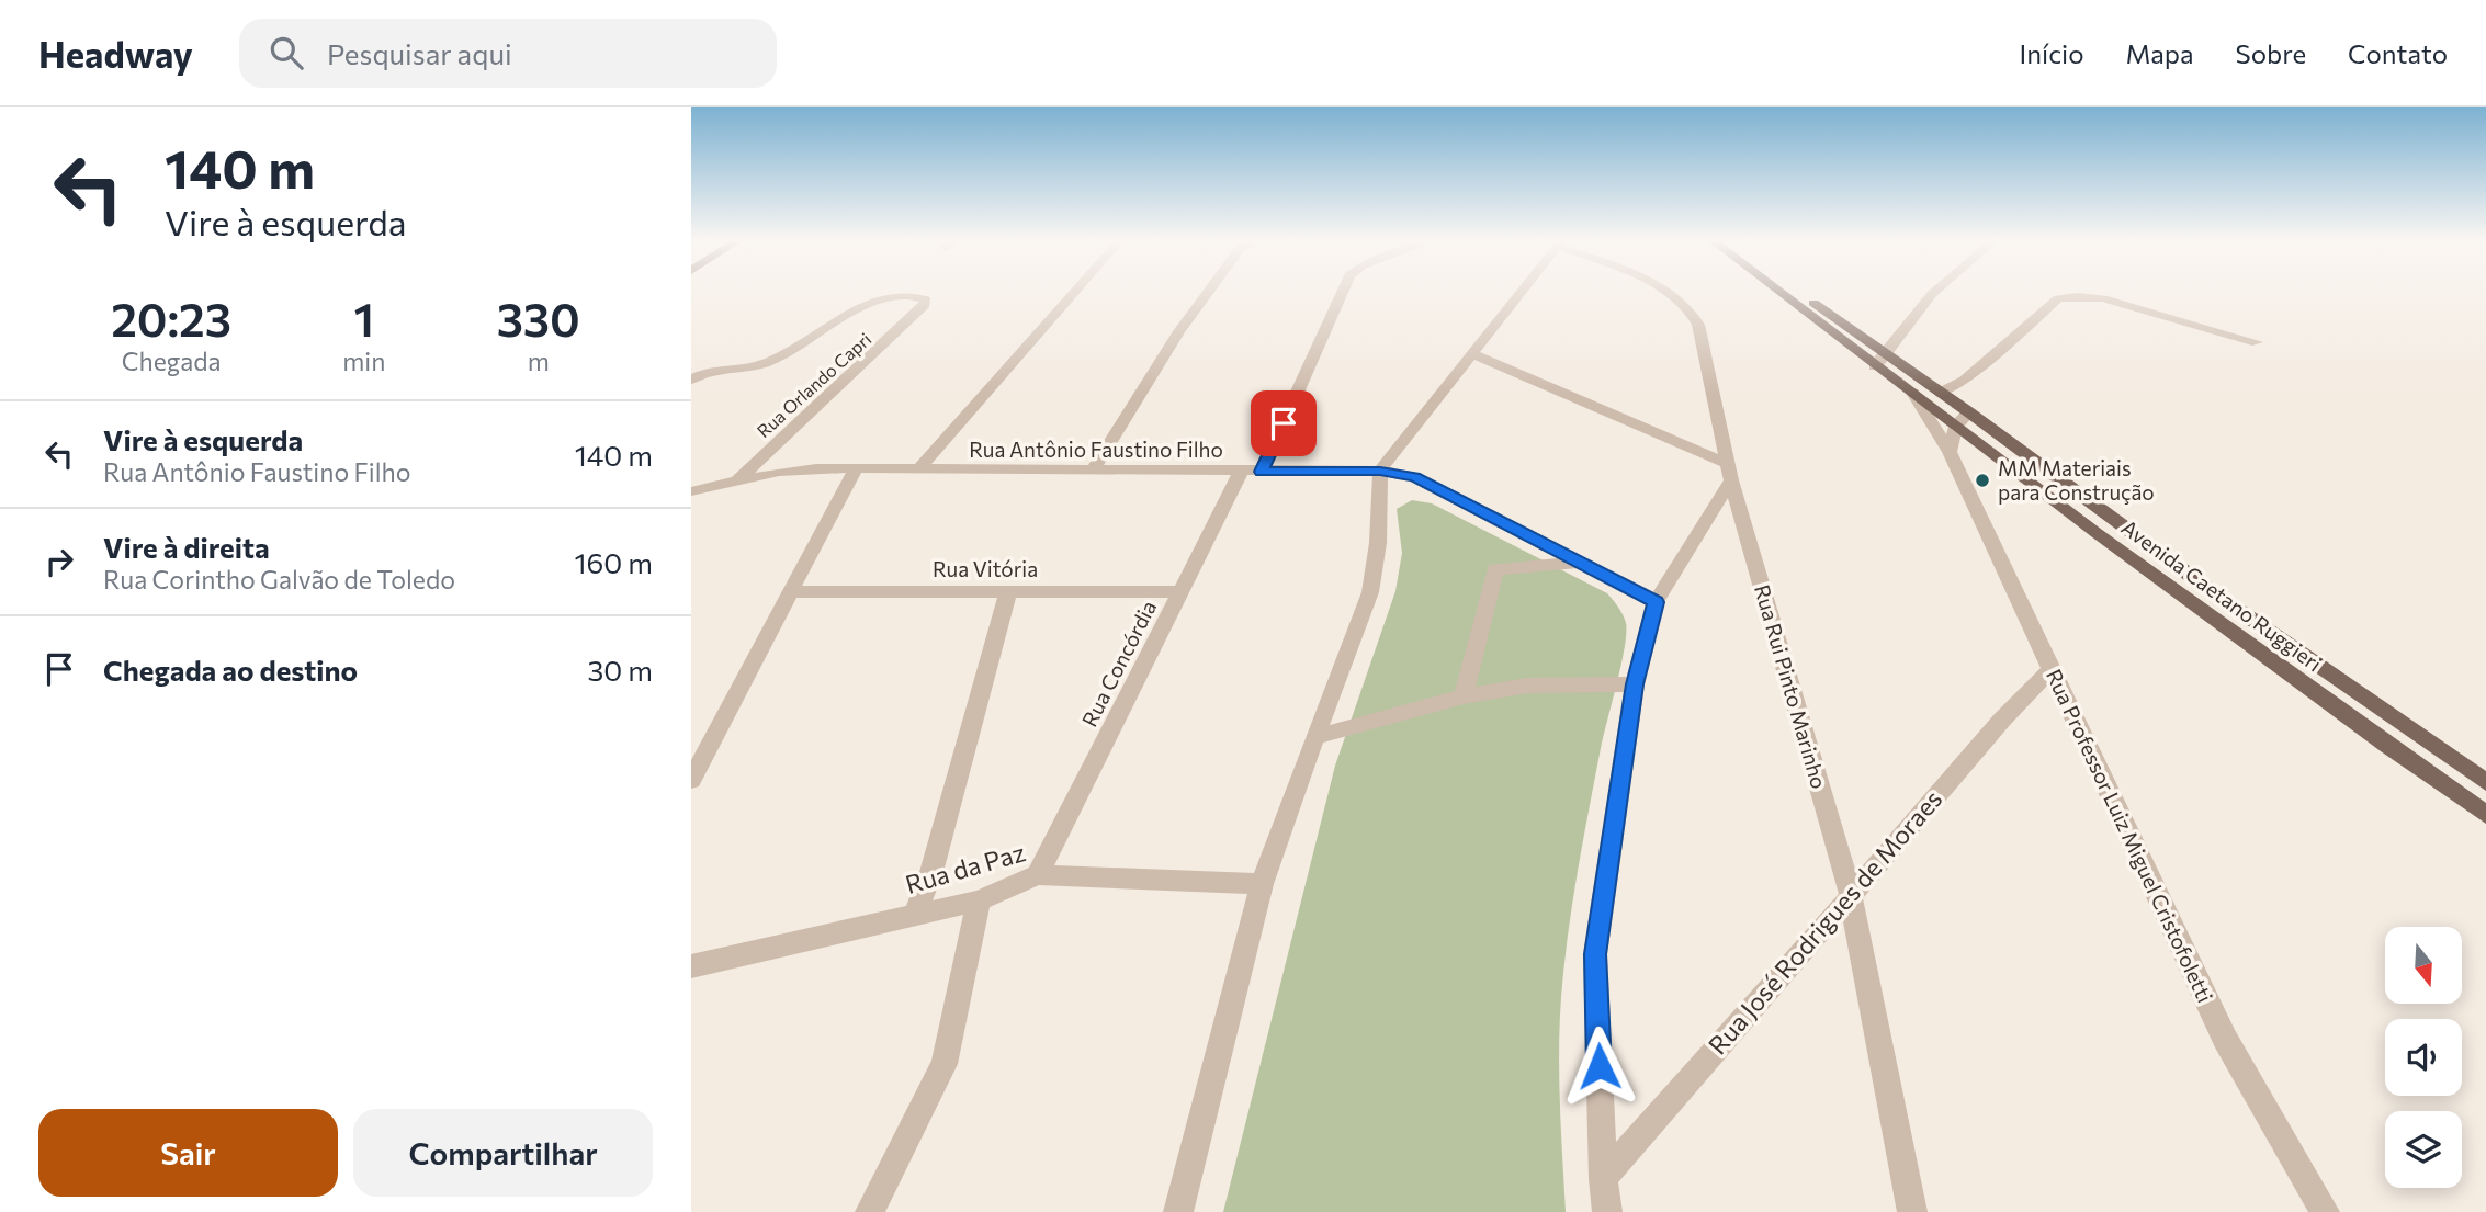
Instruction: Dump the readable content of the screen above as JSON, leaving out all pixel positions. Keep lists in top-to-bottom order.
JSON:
{
  "streets": {
    "main road": ["Avenida Caetano Ruggieri"],
    "street": [
      "Rua Orlando Capri",
      "Rua Antônio Faustino Filho",
      "Rua Vitória",
      "Rua Concórdia",
      "Rua Rui Pinto Marinho",
      "Rua Professor Luiz Miguel Cristofoletti",
      "Rua da Paz",
      "Rua José Rodrigues de Moraes"
    ]
  },
  "crossings": [
    ["Rua Orlando Capri", "Rua Antônio Faustino Filho"],
    ["Rua Antônio Faustino Filho", "Rua Concórdia"],
    ["Rua Vitória", "Rua Concórdia"],
    ["Avenida Caetano Ruggieri", "Rua Professor Luiz Miguel Cristofoletti"],
    ["Rua Concórdia", "Rua da Paz"],
    ["Rua Rui Pinto Marinho", "Rua José Rodrigues de Moraes"],
    ["Rua Professor Luiz Miguel Cristofoletti", "Rua José Rodrigues de Moraes"]
  ],
  "places": ["MM Materiais para Construção"],
  "north": "bottom",
  "page": {
    "header": "Headway",
    "search": "Pesquisar aqui",
    "nav": [
      "Início",
      "Mapa",
      "Sobre",
      "Contato"
    ],
    "turn": ["140 m", "Vire à esquerda"],
    "eta": [
      "20:23",
      "Chegada",
      "1",
      "min",
      "330",
      "m"
    ],
    "list": [
      {
        "name": "Vire à esquerda",
        "note": "Rua Antônio Faustino Filho",
        "value": "140 m"
      },
      {
        "name": "Vire à direita",
        "note": "Rua Corintho Galvão de Toledo",
        "value": "160 m"
      },
      {
        "name": "Chegada ao destino",
        "value": "30 m"
      }
    ],
    "buttons": ["Sair", "Compartilhar"]
  }
}
